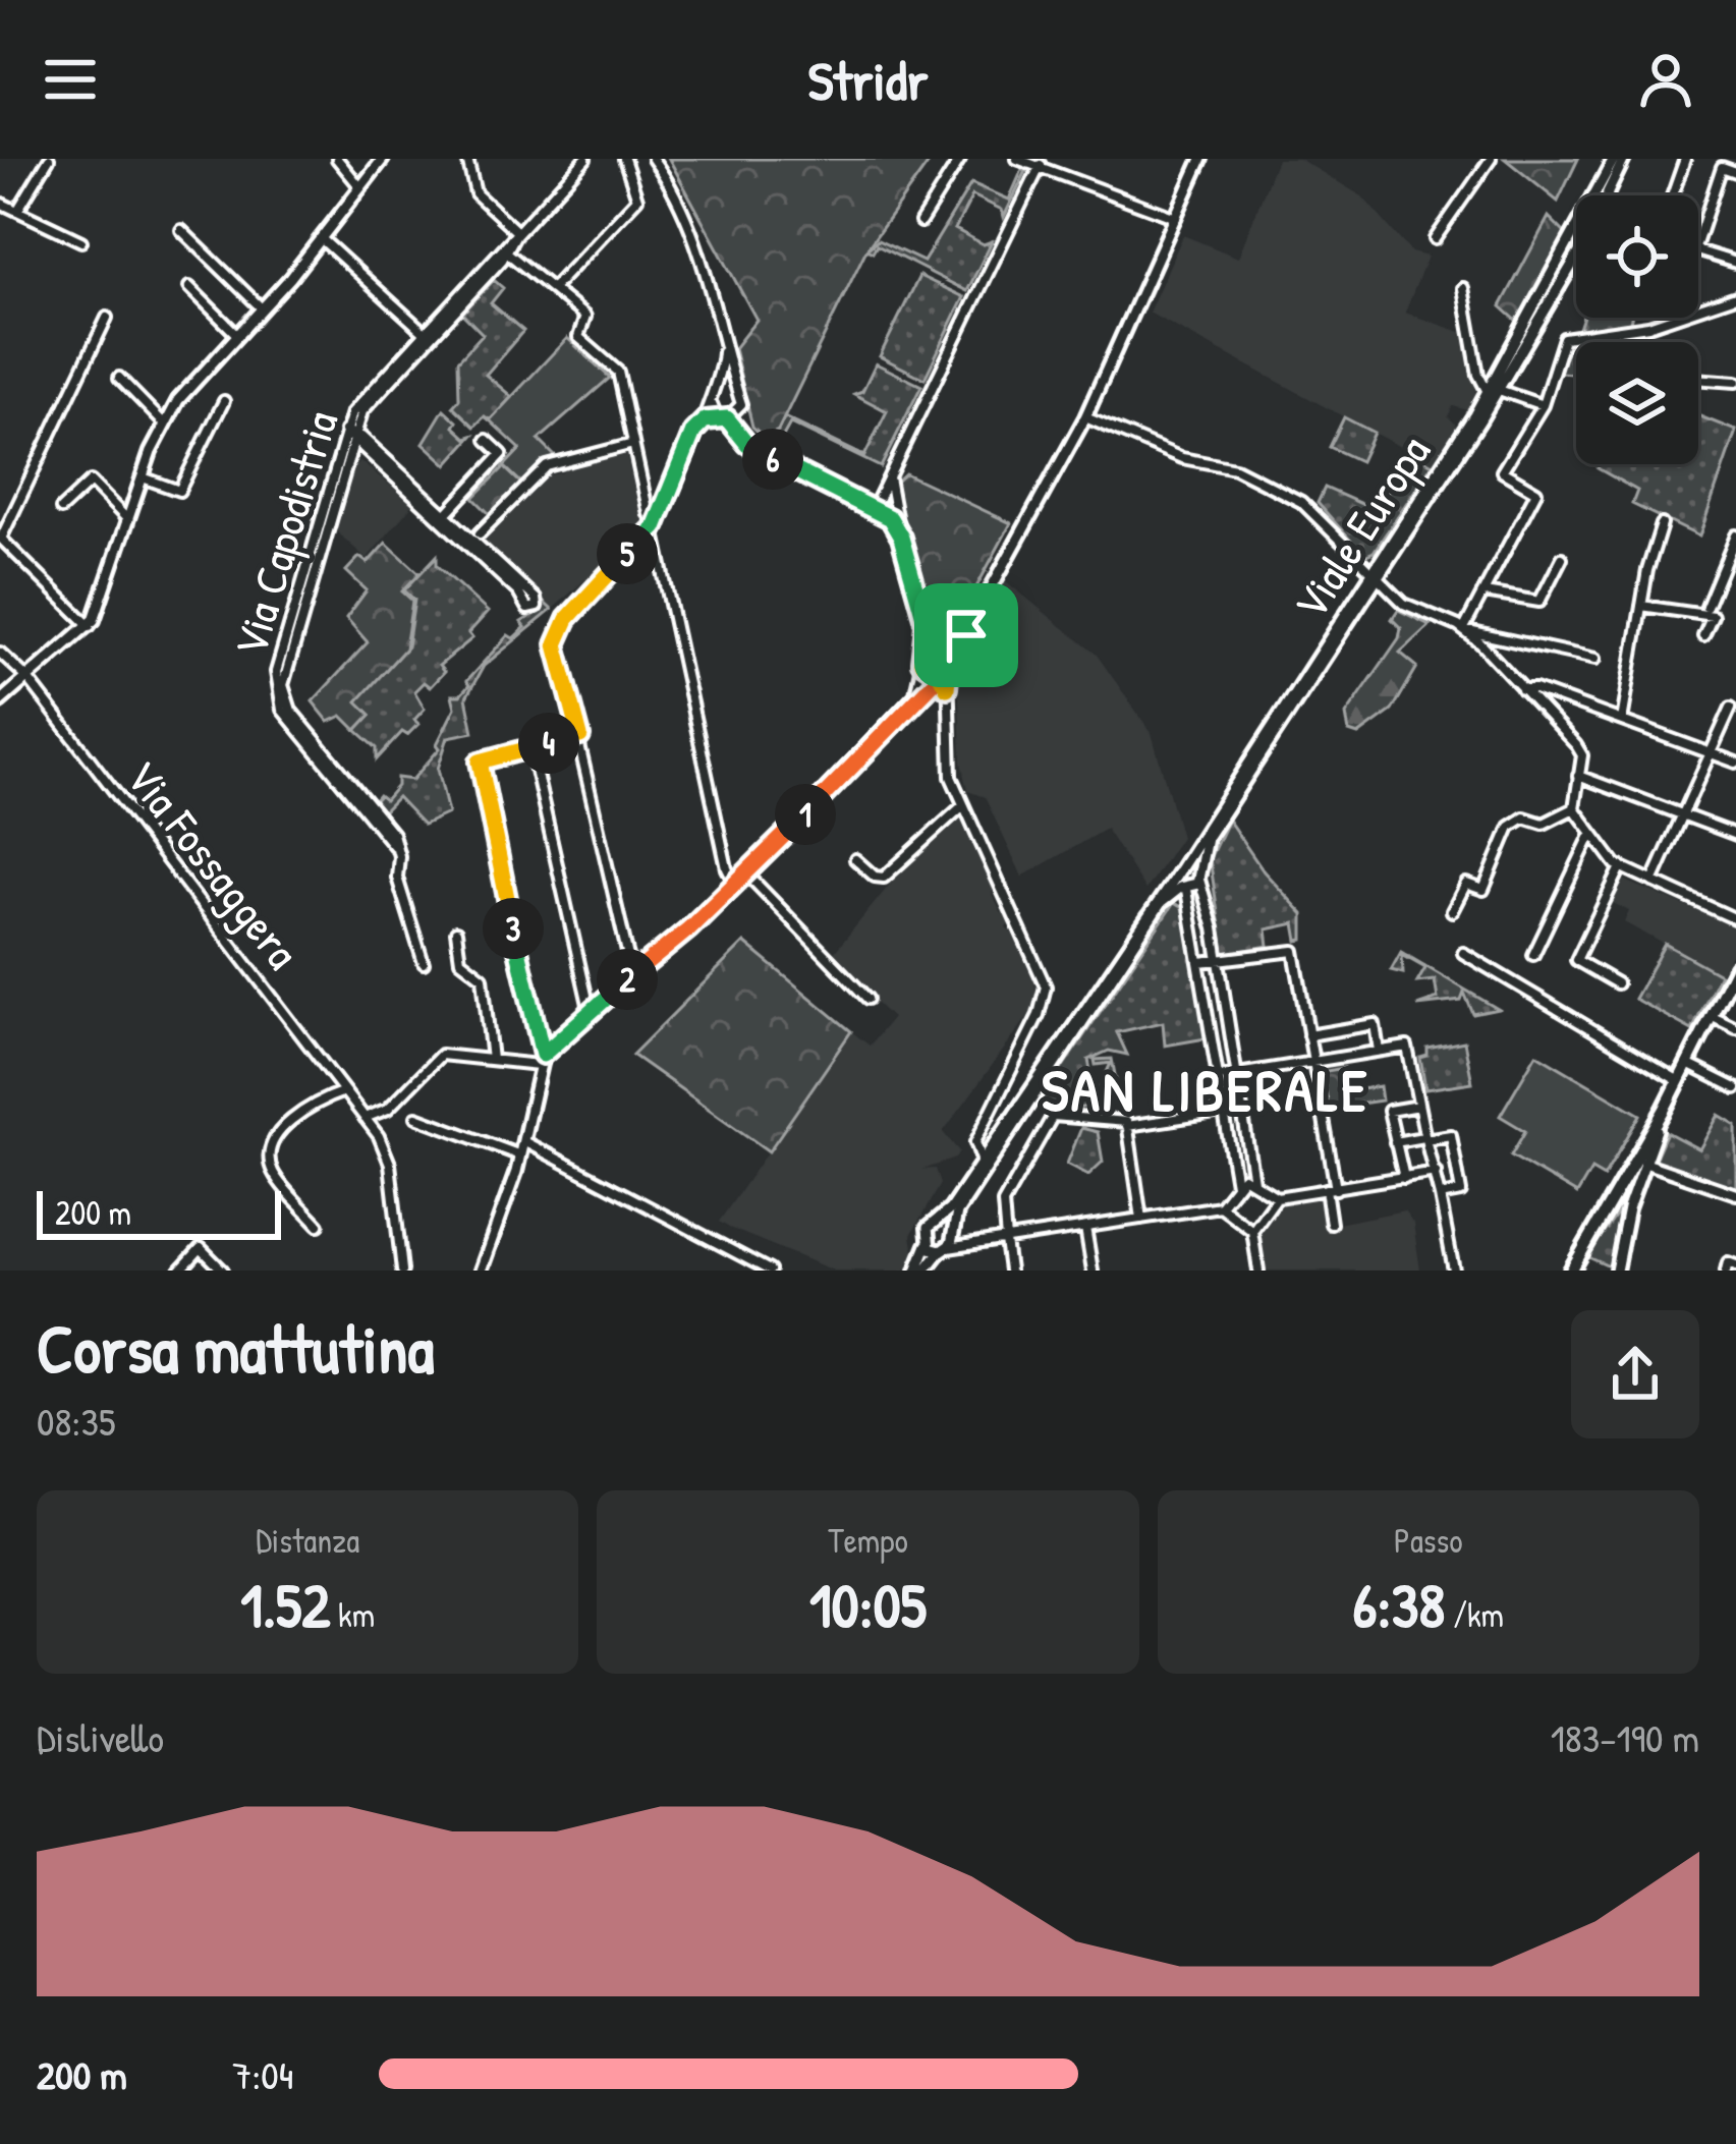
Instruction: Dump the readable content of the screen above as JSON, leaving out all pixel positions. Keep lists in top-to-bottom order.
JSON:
{
  "streets": {
    "main road": ["Viale Europa"],
    "street": ["Via Capodistria", "Via Fossaggera"]
  },
  "districts": ["SAN LIBERALE"],
  "scale_bar": "200 m",
  "page": {
    "header": "Stridr",
    "pins": [
      "6",
      "5",
      "4",
      "1",
      "3",
      "2"
    ],
    "scale": "200 m",
    "heading": ["Corsa mattutina", "08:35"],
    "stats": [
      ["Distanza", "1.52 km"],
      ["Tempo", "10:05"],
      ["Passo", "6:38 /km"]
    ],
    "chart": ["Dislivello", "183–190 m"],
    "list": [
      {
        "name": "200 m",
        "note": "7:04"
      }
    ]
  }
}
